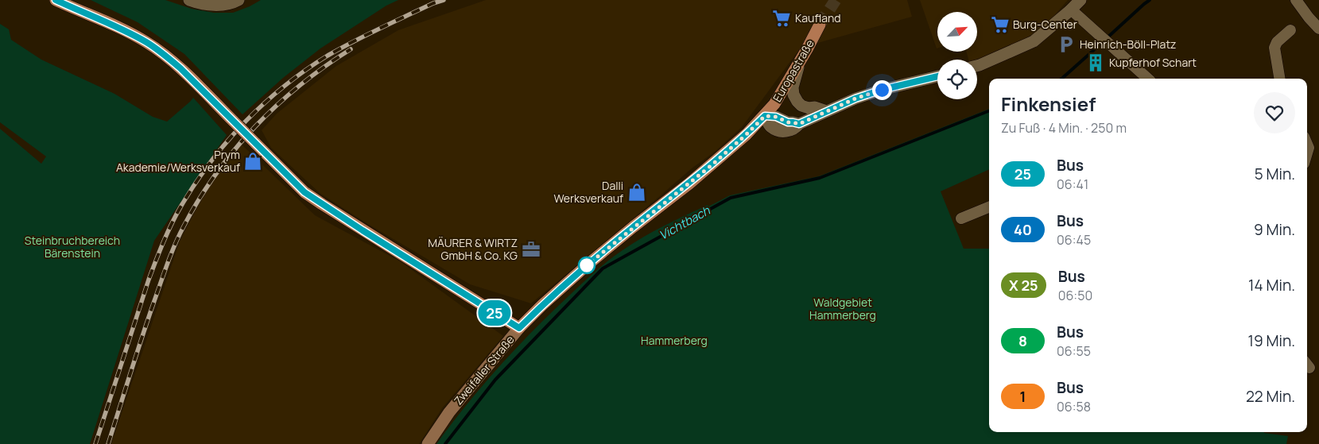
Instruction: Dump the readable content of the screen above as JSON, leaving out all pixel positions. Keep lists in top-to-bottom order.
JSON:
{
  "streets": {
    "main road": ["Europastraße", "Zweifaller Straße"]
  },
  "crossings": [
    ["Europastraße", "Zweifaller Straße"]
  ],
  "water": ["Vichtbach"],
  "parks": ["Steinbruchbereich Bärenstein", "Waldgebiet Hammerberg", "Hammerberg"],
  "places": {
    "supermarket": ["Kaufland", "Burg-Center"],
    "parking": ["Heinrich-Böll-Platz"],
    "building": ["Kupferhof Schart"],
    "shop": ["Prym Akademie/Werksverkauf", "Dalli Werksverkauf"],
    "office": ["MÄURER & WIRTZ GmbH & Co. KG"]
  },
  "lines": ["bus line 25"],
  "north": "top right",
  "page": {
    "on_map": "25",
    "heading": ["Finkensief", "Zu Fuß · 4 Min. · 250 m"],
    "list": [
      {
        "mark": "25",
        "name": "Bus",
        "note": "06:41",
        "value": "5 Min."
      },
      {
        "mark": "40",
        "name": "Bus",
        "note": "06:45",
        "value": "9 Min."
      },
      {
        "mark": "X 25",
        "name": "Bus",
        "note": "06:50",
        "value": "14 Min."
      },
      {
        "mark": "8",
        "name": "Bus",
        "note": "06:55",
        "value": "19 Min."
      },
      {
        "mark": "1",
        "name": "Bus",
        "note": "06:58",
        "value": "22 Min."
      }
    ]
  }
}
